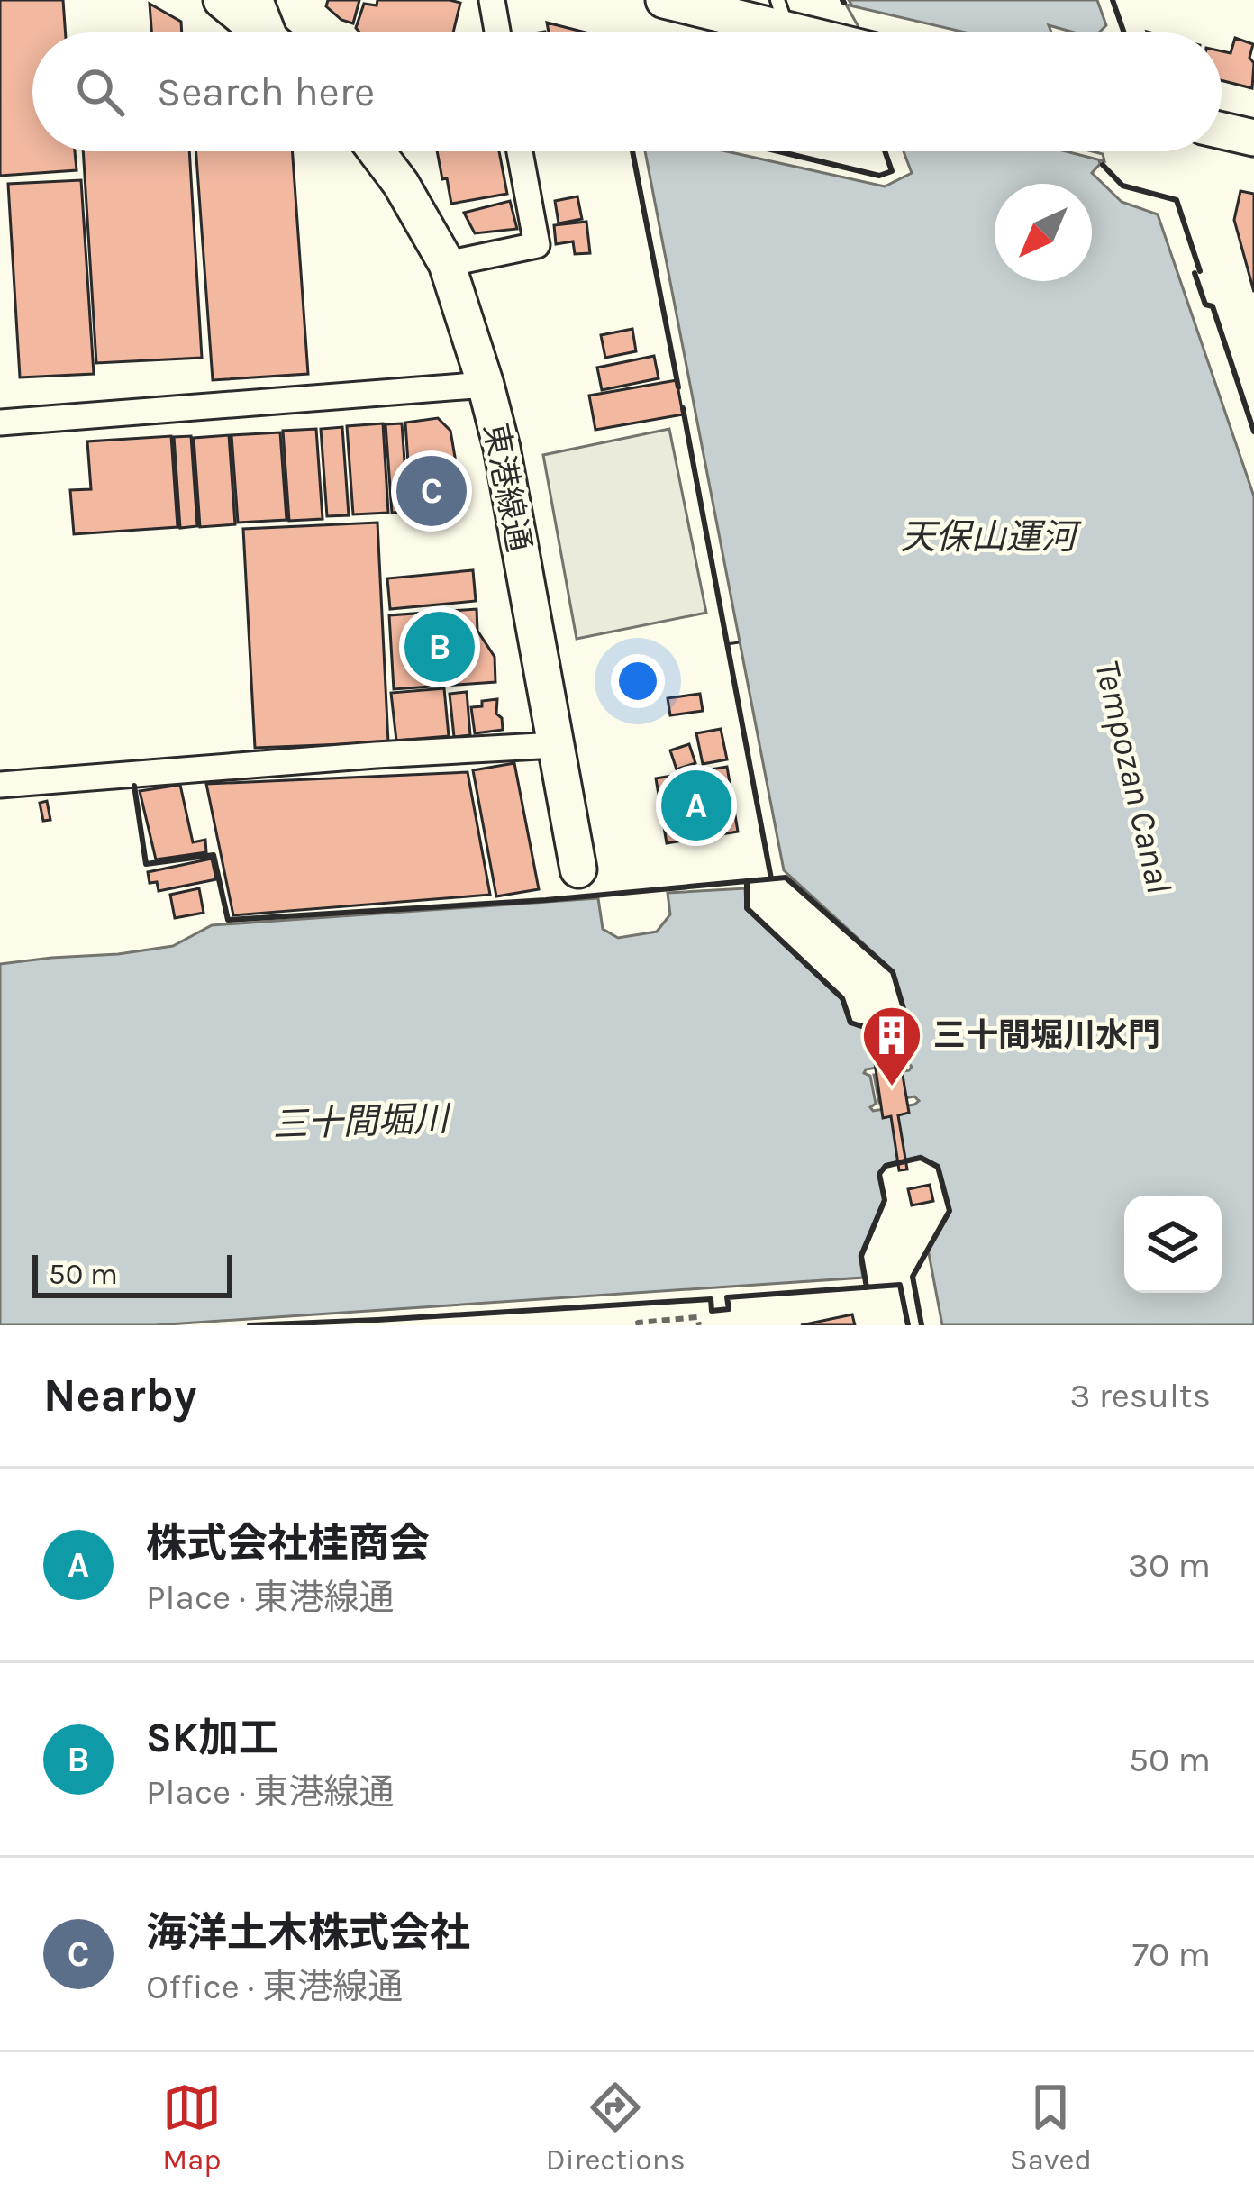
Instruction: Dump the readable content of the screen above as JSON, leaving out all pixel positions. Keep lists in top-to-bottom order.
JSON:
{
  "streets": {
    "street": ["東港線通"]
  },
  "water": ["天保山運河", "Tempozan Canal", "三十間堀川"],
  "places": {
    "building": ["三十間堀川水門"]
  },
  "scale_bar": "50 m",
  "north": "bottom left",
  "page": {
    "search": "Search here",
    "pins": ["C", "B", "A"],
    "scale": "50 m",
    "heading": ["Nearby", "3 results"],
    "list": [
      {
        "mark": "A",
        "name": "株式会社桂商会",
        "note": "Place · 東港線通",
        "value": "30 m"
      },
      {
        "mark": "B",
        "name": "SK加工",
        "note": "Place · 東港線通",
        "value": "50 m"
      },
      {
        "mark": "C",
        "name": "海洋土木株式会社",
        "note": "Office · 東港線通",
        "value": "70 m"
      }
    ],
    "nav": ["Map", "Directions", "Saved"]
  }
}
